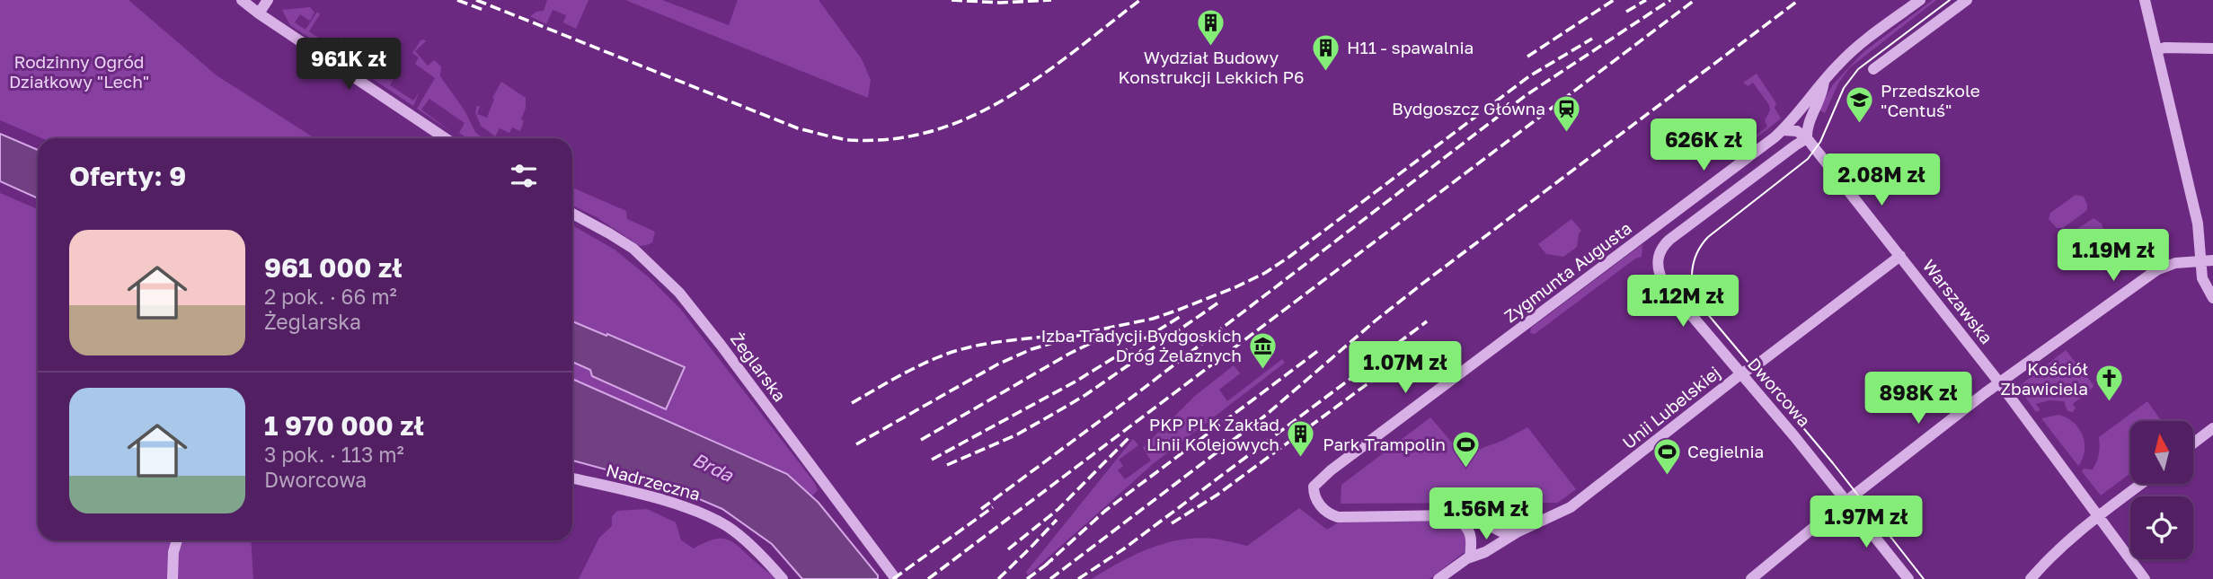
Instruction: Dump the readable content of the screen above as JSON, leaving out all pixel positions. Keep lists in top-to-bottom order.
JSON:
{
  "streets": {
    "street": [
      "Zygmunta Augusta",
      "Warszawska",
      "Żeglarska",
      "Dworcowa",
      "Unii Lubelskiej",
      "Nadrzeczna"
    ]
  },
  "crossings": [
    ["Zygmunta Augusta", "Warszawska"],
    ["Zygmunta Augusta", "Dworcowa"],
    ["Warszawska", "Dworcowa"],
    ["Warszawska", "Unii Lubelskiej"],
    ["Dworcowa", "Unii Lubelskiej"]
  ],
  "water": ["Brda"],
  "parks": ["Rodzinny Ogród Działkowy \"Lech\""],
  "places": {
    "building": ["Wydział Budowy Konstrukcji Lekkich P6", "H11 - spawalnia", "PKP PLK Zakład Linii Kolejowych"],
    "school or university": ["Przedszkole \"Centuś\""],
    "station": ["Bydgoszcz Główna"],
    "museum": ["Izba Tradycji Bydgoskich Dróg Żelaznych"],
    "church": ["Kościół Zbawiciela"],
    "sports": ["Park Trampolin", "Cegielnia"]
  },
  "north": "top",
  "page": {
    "price": [
      "961K zł",
      "626K zł",
      "2.08M zł",
      "1.19M zł",
      "1.12M zł",
      "1.07M zł",
      "898K zł",
      "1.56M zł",
      "1.97M zł"
    ],
    "heading": "Oferty: 9",
    "list": [
      {
        "name": "961 000 zł",
        "note": "2 pok. · 66 m² · Żeglarska"
      },
      {
        "name": "1 970 000 zł",
        "note": "3 pok. · 113 m² · Dworcowa"
      }
    ]
  }
}
